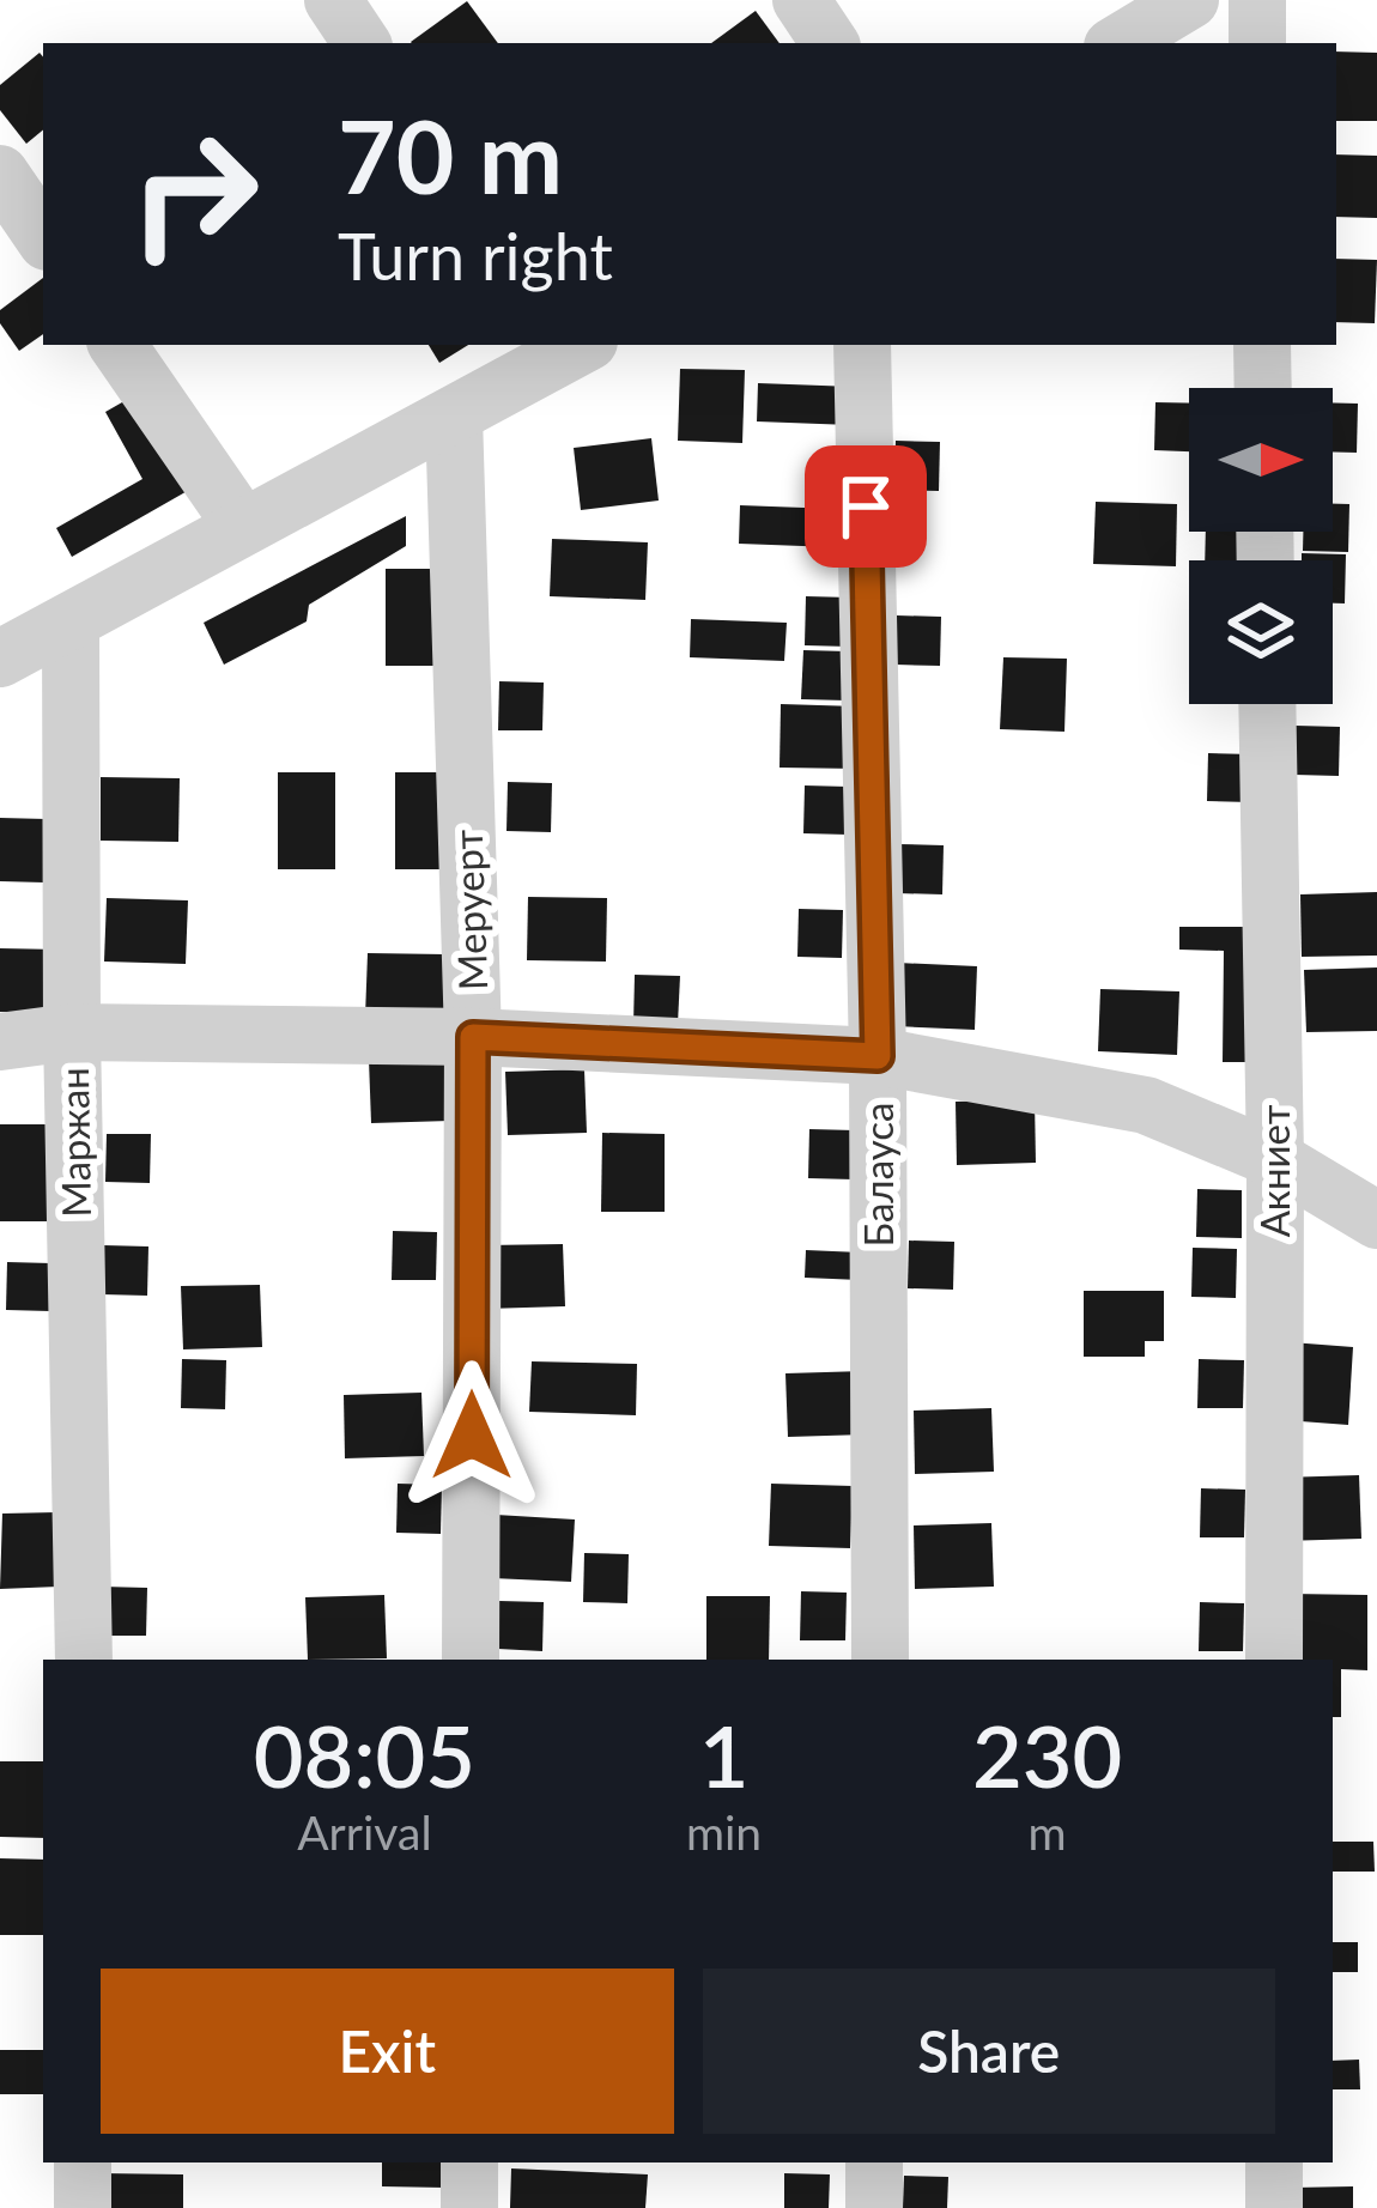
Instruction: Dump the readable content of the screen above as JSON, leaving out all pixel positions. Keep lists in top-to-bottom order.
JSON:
{
  "streets": {
    "street": [
      "Меруерт",
      "Маржан",
      "Акниет",
      "Балауса"
    ]
  },
  "north": "right",
  "page": {
    "turn": ["70 m", "Turn right"],
    "eta": [
      "08:05",
      "Arrival",
      "1",
      "min",
      "230",
      "m"
    ],
    "buttons": ["Exit", "Share"]
  }
}
